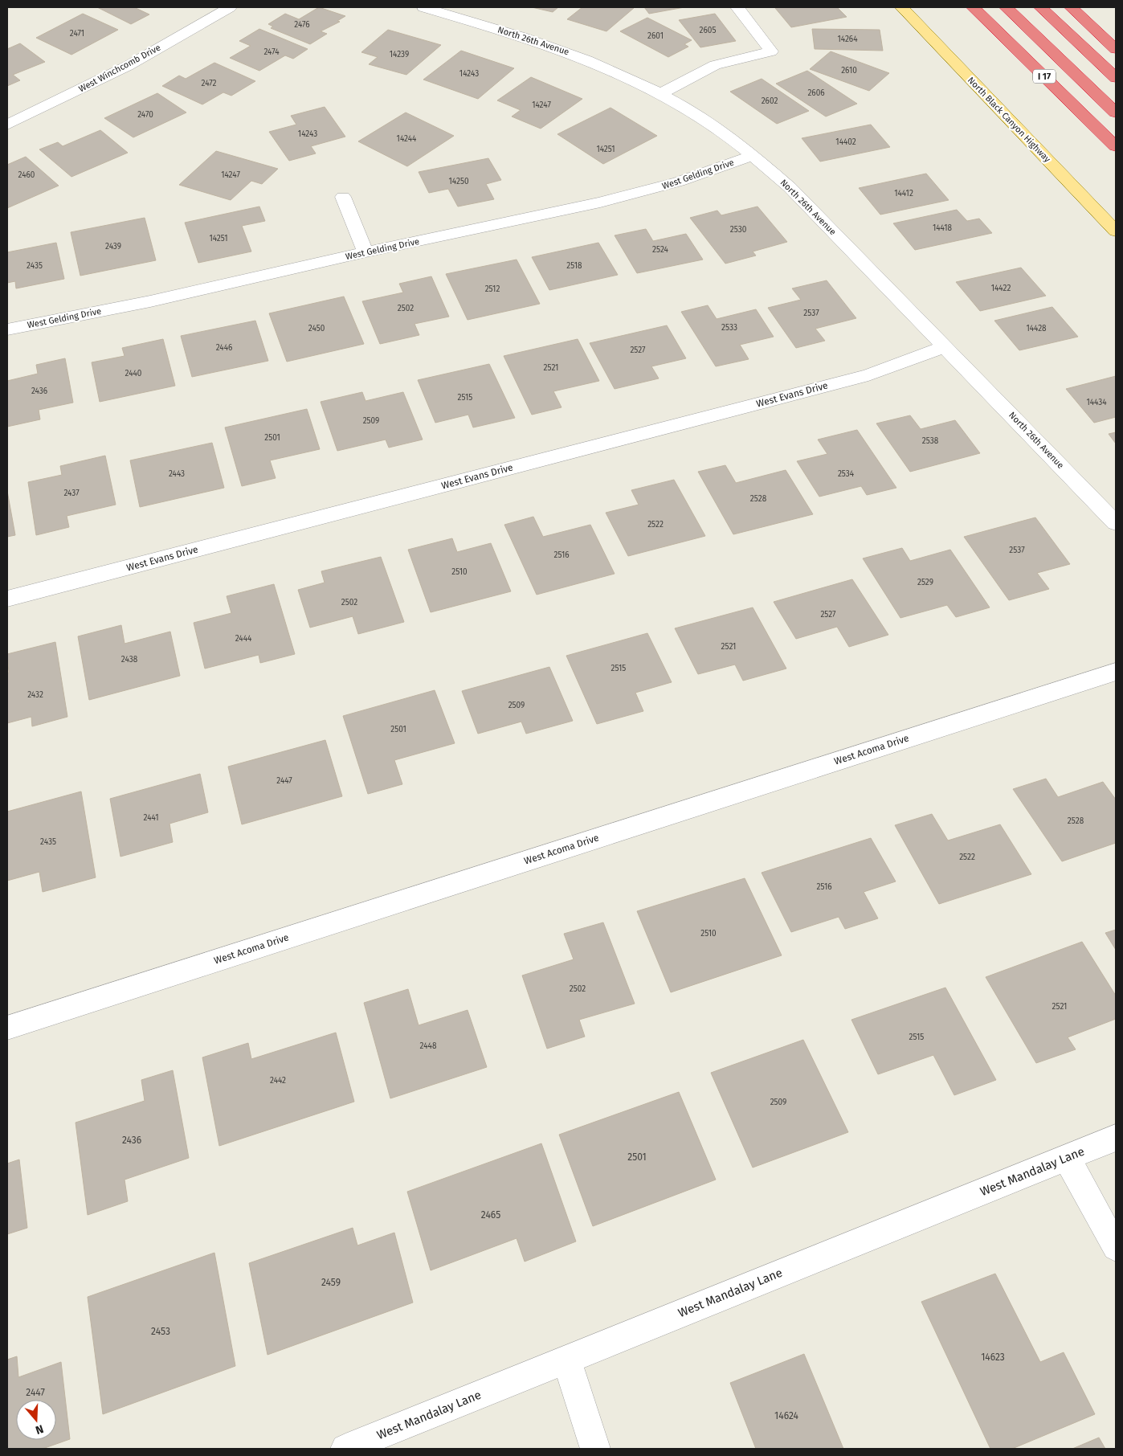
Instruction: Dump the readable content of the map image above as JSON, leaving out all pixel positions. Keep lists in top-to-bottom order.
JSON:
{
  "streets": {
    "highway": ["I 17"],
    "main road": ["North Black Canyon Highway"],
    "street": [
      "North 26th Avenue",
      "West Winchcomb Drive",
      "West Gelding Drive",
      "West Evans Drive",
      "West Acoma Drive",
      "West Mandalay Lane"
    ]
  },
  "crossings": [
    ["North 26th Avenue", "West Gelding Drive"],
    ["North 26th Avenue", "West Evans Drive"]
  ],
  "house_numbers": [
    "2476",
    "2605",
    "2471",
    "2601",
    "14264",
    "2474",
    "14239",
    "2610",
    "14243",
    "2472",
    "2606",
    "2602",
    "14247",
    "2470",
    "14243",
    "14244",
    "14402",
    "14251",
    "2460",
    "14247",
    "14250",
    "14412",
    "14418",
    "2530",
    "14251",
    "2439",
    "2524",
    "2435",
    "2518",
    "14422",
    "2512",
    "2502",
    "2537",
    "2533",
    "2450",
    "14428",
    "2446",
    "2527",
    "2521",
    "2440",
    "2436",
    "2515",
    "14434",
    "2509",
    "2501",
    "2538",
    "2443",
    "2534",
    "2437",
    "2528",
    "2522",
    "2537",
    "2516",
    "2510",
    "2529",
    "2502",
    "2527",
    "2444",
    "2521",
    "2438",
    "2515",
    "2432",
    "2509",
    "2501",
    "2447",
    "2441",
    "2528",
    "2435",
    "2522",
    "2516",
    "2510",
    "2502",
    "2521",
    "2515",
    "2448",
    "2442",
    "2509",
    "2436",
    "2501",
    "2465",
    "2459",
    "2453",
    "14623",
    "2447",
    "14624"
  ],
  "north": "bottom"
}
